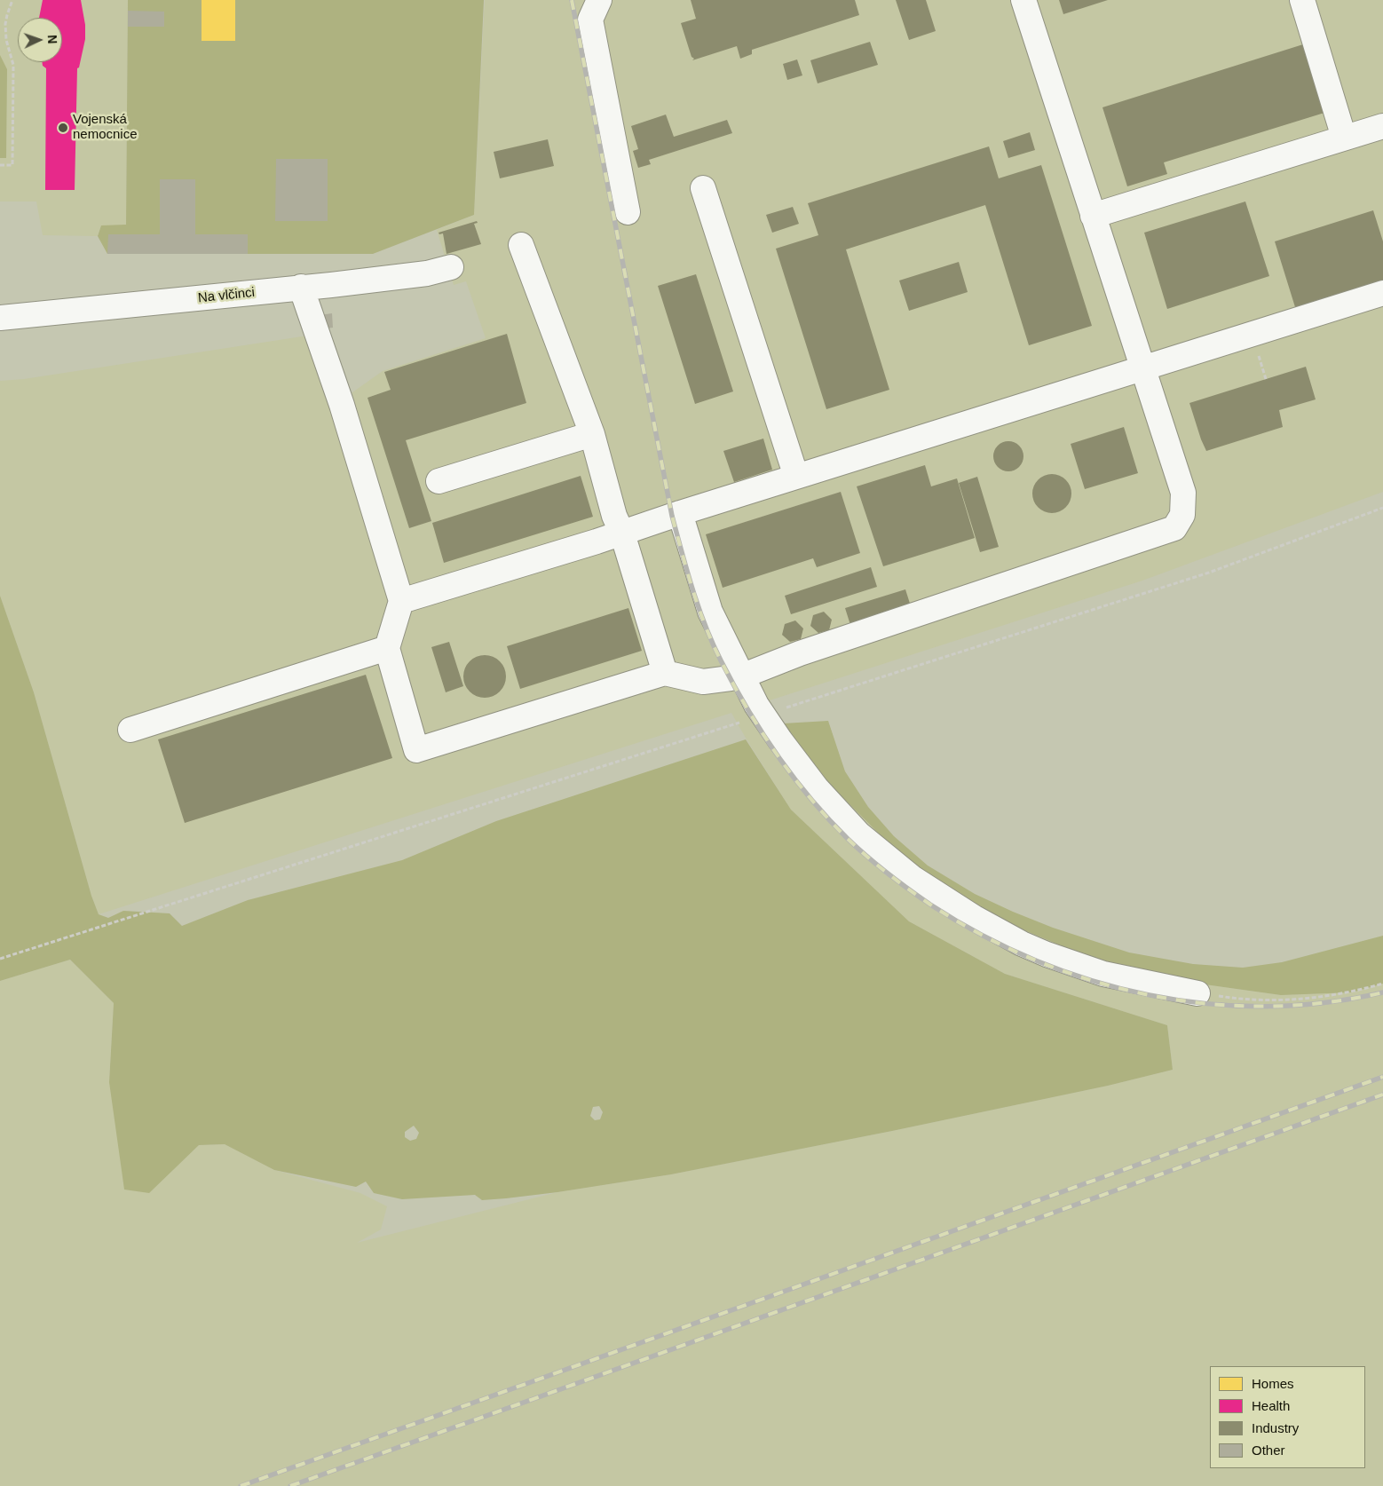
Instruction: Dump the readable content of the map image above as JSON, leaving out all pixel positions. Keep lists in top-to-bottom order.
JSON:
{
  "streets": {
    "street": ["Na vlčinci"]
  },
  "places": ["Vojenská nemocnice"],
  "legend": [
    "Homes",
    "Health",
    "Industry",
    "Other"
  ],
  "north": "right"
}
